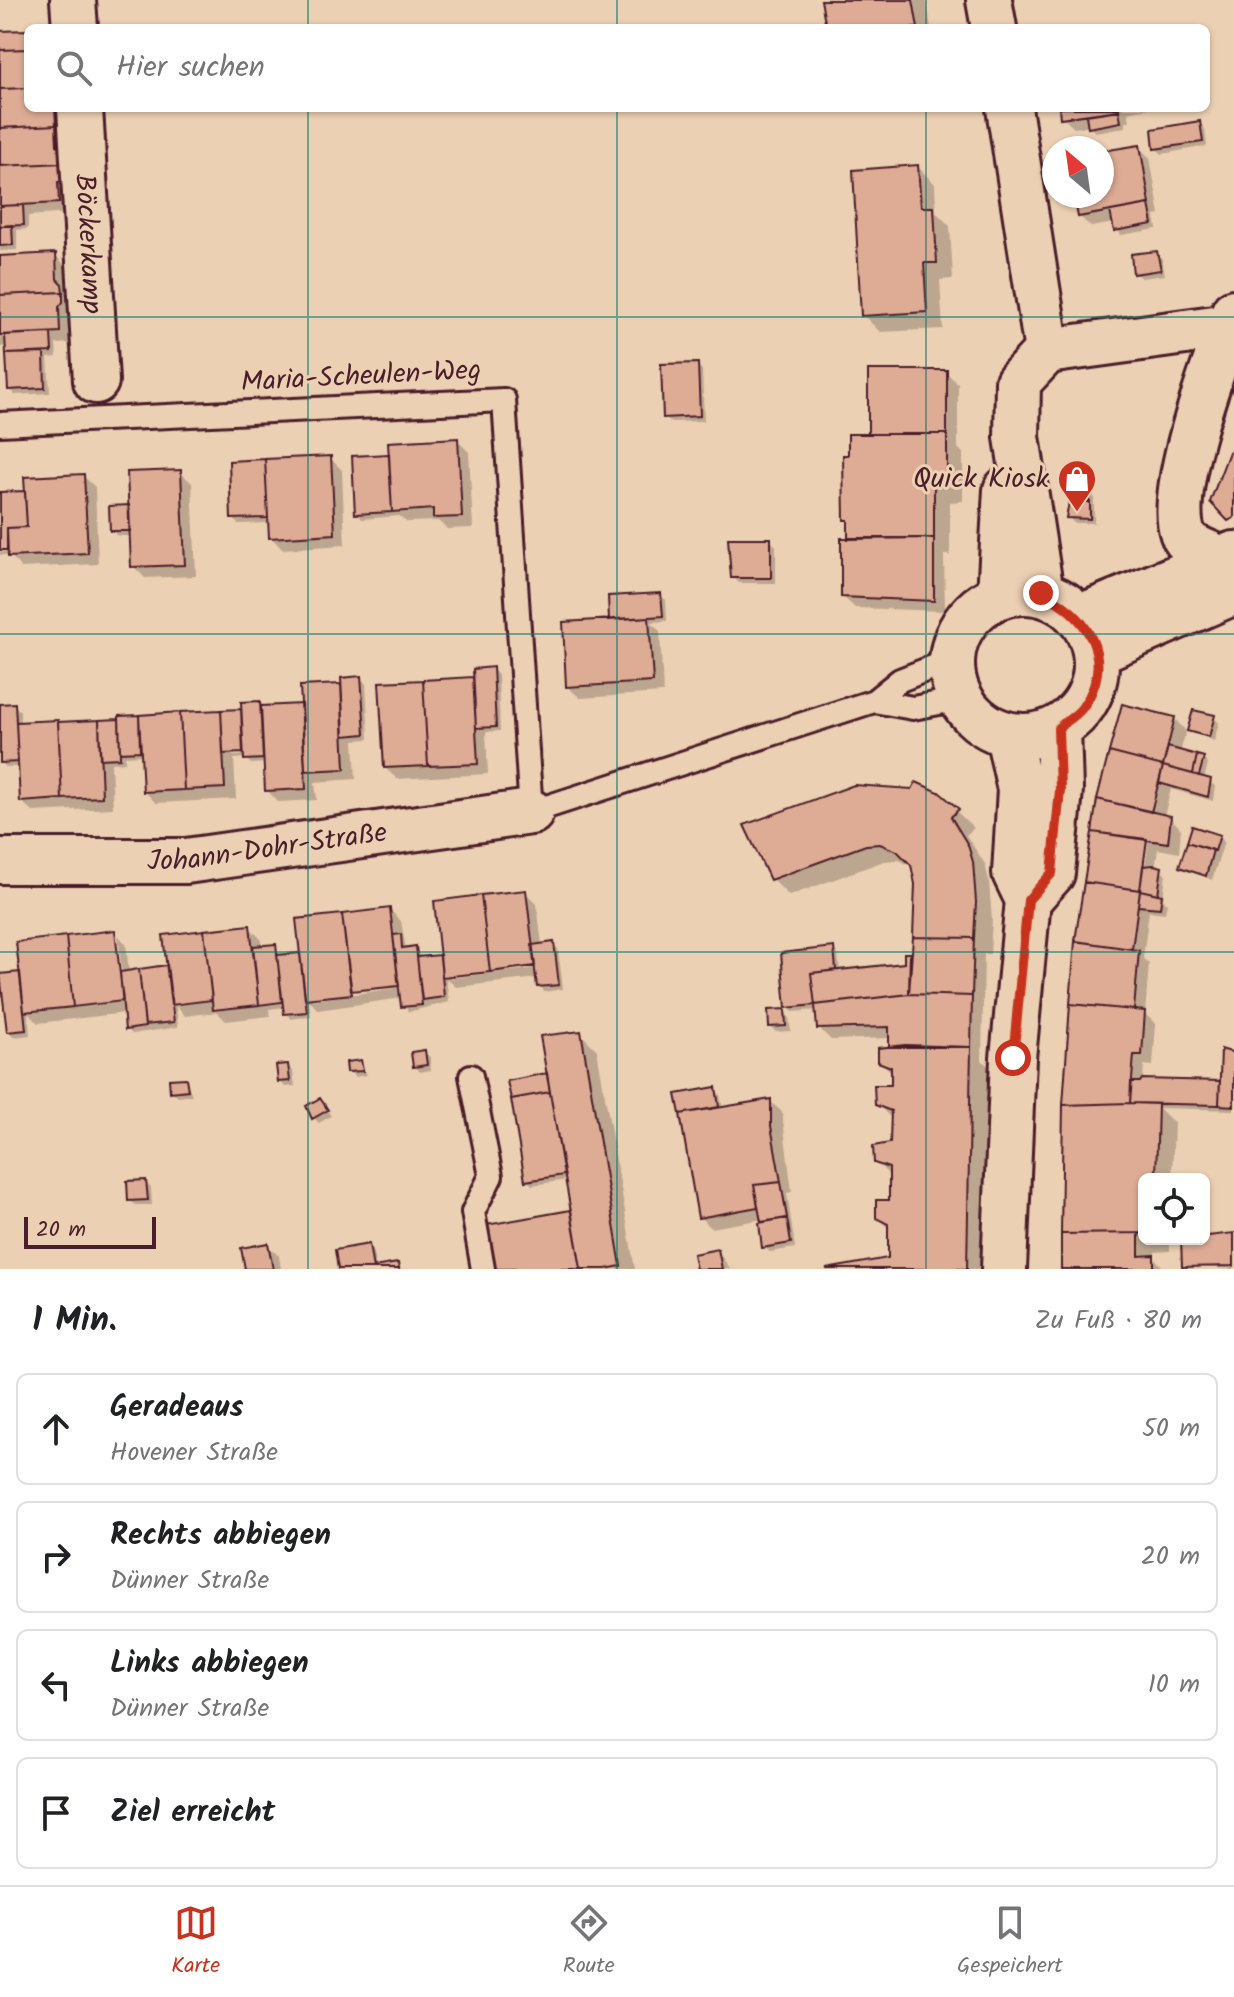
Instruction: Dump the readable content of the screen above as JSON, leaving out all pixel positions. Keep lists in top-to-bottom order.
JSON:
{
  "streets": {
    "street": ["Böckerkamp", "Johann-Dohr-Straße"],
    "lane": ["Maria-Scheulen-Weg"]
  },
  "crossings": [
    ["Maria-Scheulen-Weg", "Johann-Dohr-Straße"]
  ],
  "places": {
    "shop": ["Quick Kiosk"]
  },
  "scale_bar": "20 m",
  "north": "top left",
  "page": {
    "search": "Hier suchen",
    "scale": "20 m",
    "heading": ["1 Min.", "Zu Fuß · 80 m"],
    "list": [
      ["Geradeaus", "Hovener Straße", "50 m"],
      ["Rechts abbiegen", "Dünner Straße", "20 m"],
      ["Links abbiegen", "Dünner Straße", "10 m"],
      "Ziel erreicht"
    ],
    "nav": ["Karte", "Route", "Gespeichert"]
  }
}
